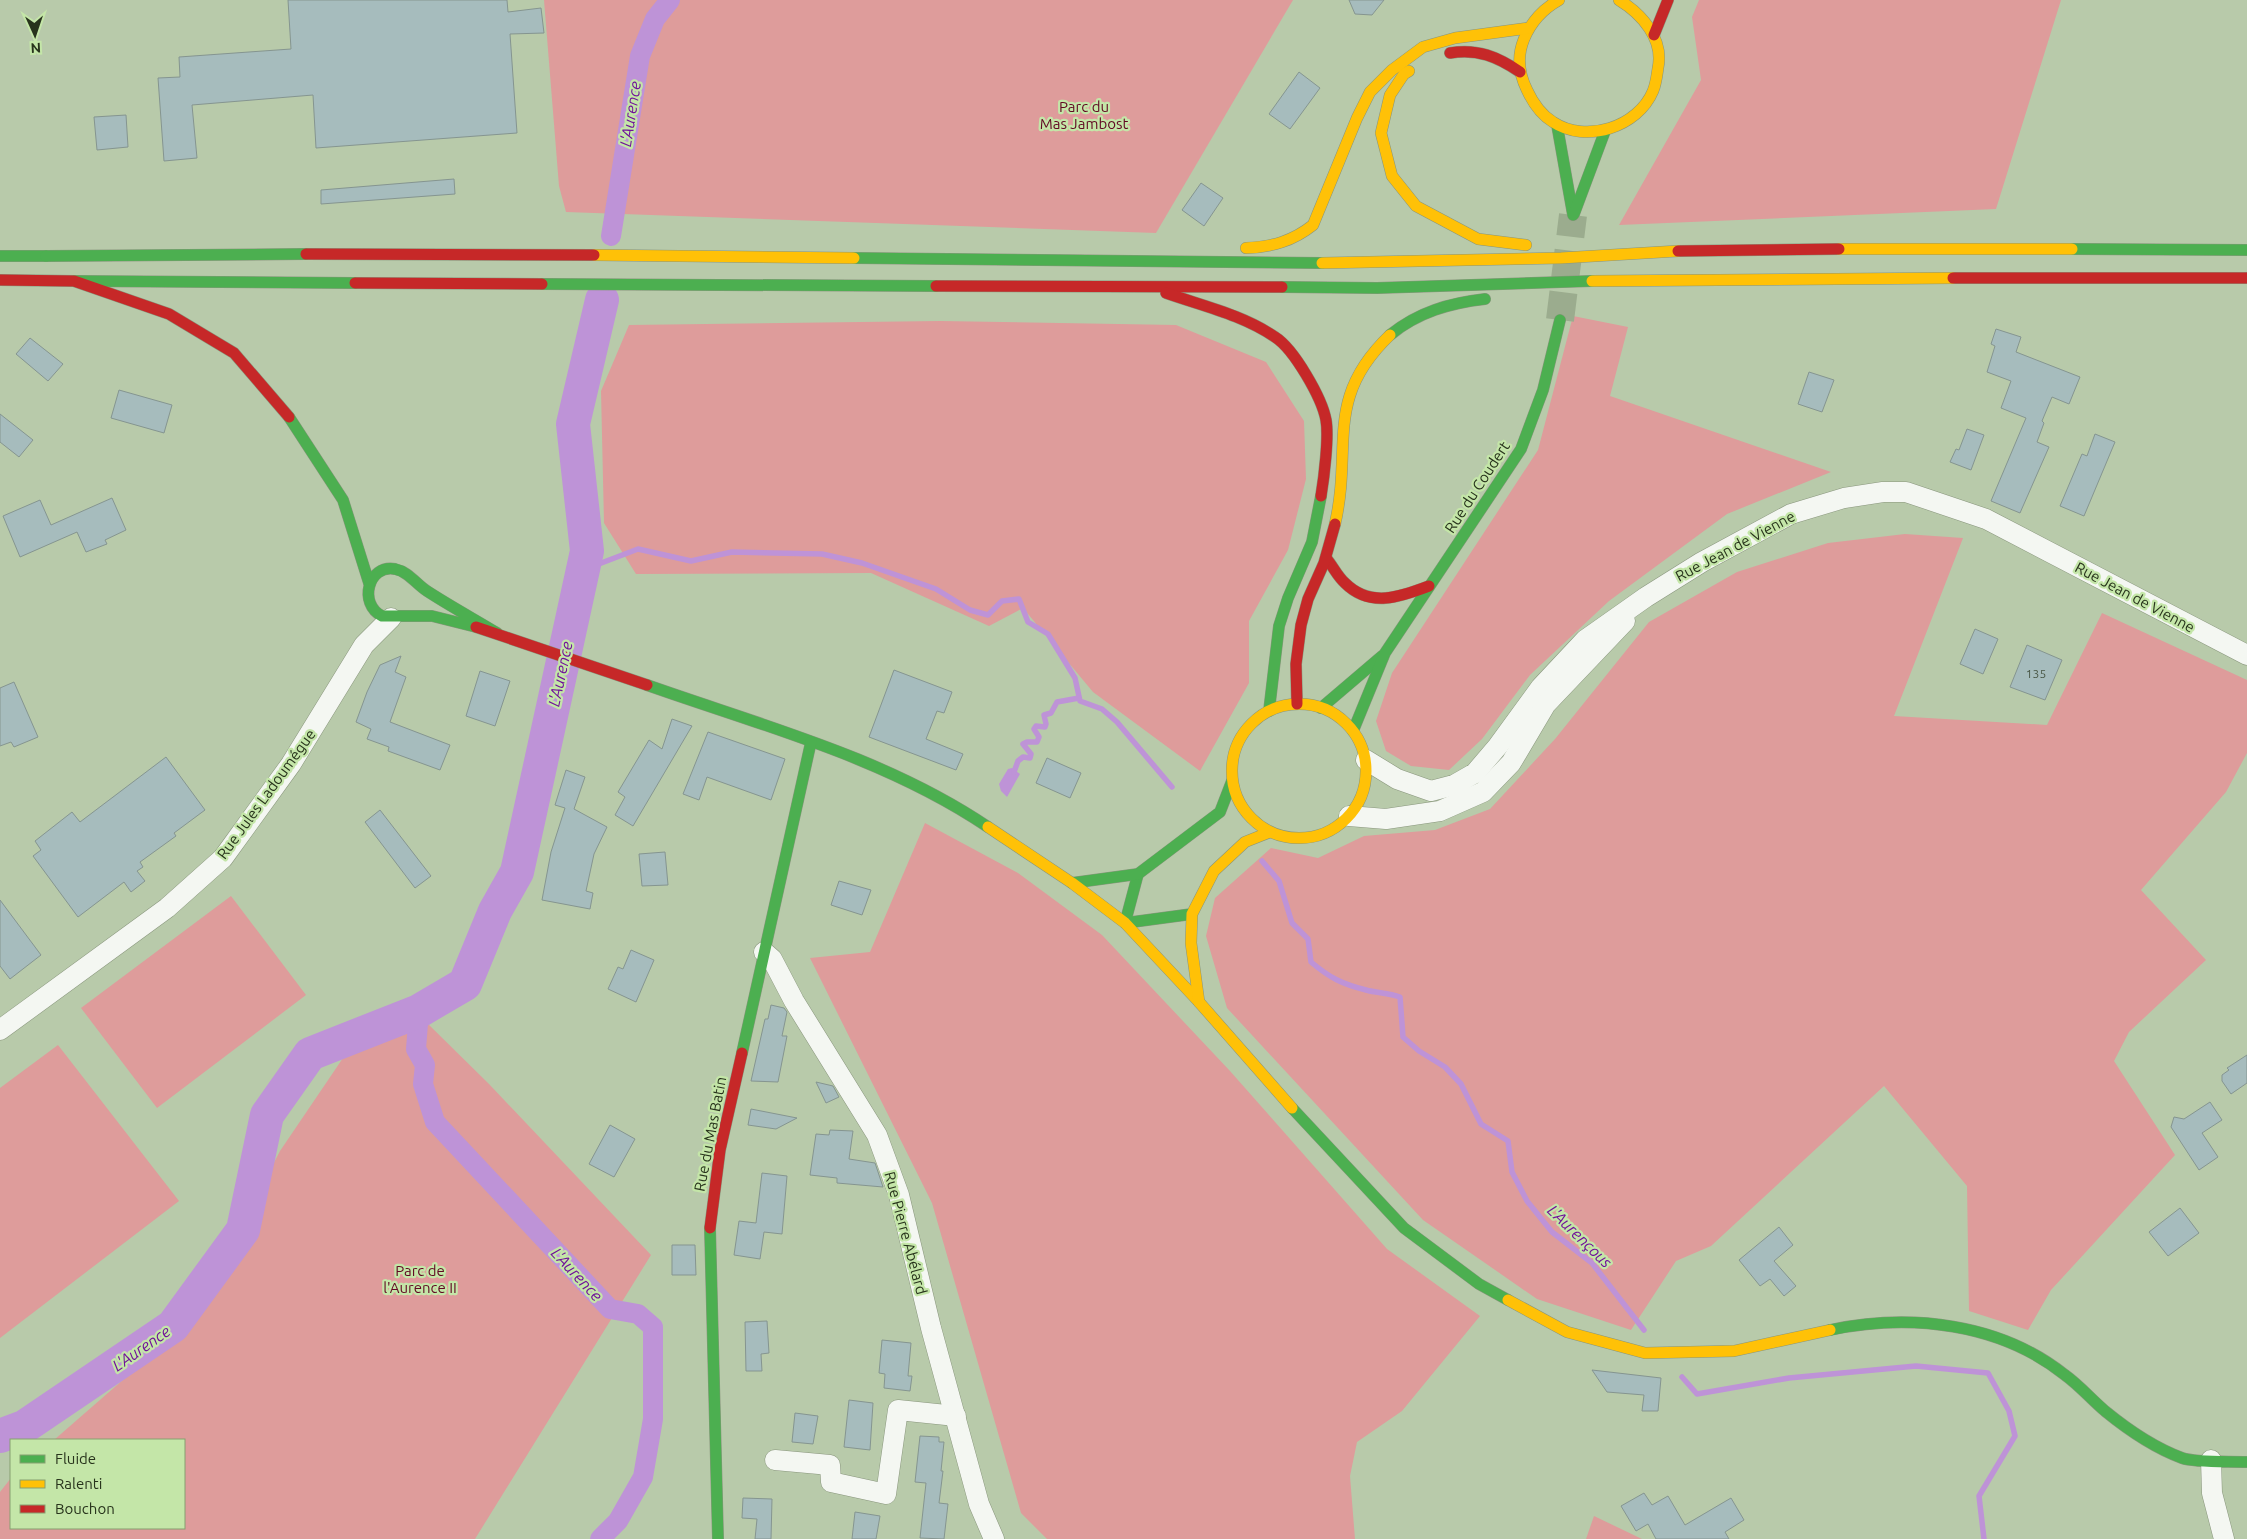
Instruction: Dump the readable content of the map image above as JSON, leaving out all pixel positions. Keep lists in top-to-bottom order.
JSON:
{
  "streets": {
    "main road": ["Rue du Coudert", "Rue du Mas Batin"],
    "street": ["Rue Jean de Vienne", "Rue Jules Ladoumégue", "Rue Pierre Abélard"]
  },
  "crossings": [
    ["Rue du Coudert", "Rue Jean de Vienne"],
    ["Rue du Mas Batin", "Rue Pierre Abélard"]
  ],
  "water": ["L'Aurence", "L'Aurençous"],
  "parks": ["Parc du Mas Jambost", "Parc de l'Aurence II"],
  "house_numbers": ["135"],
  "legend": ["Fluide", "Ralenti", "Bouchon"],
  "north": "bottom"
}
